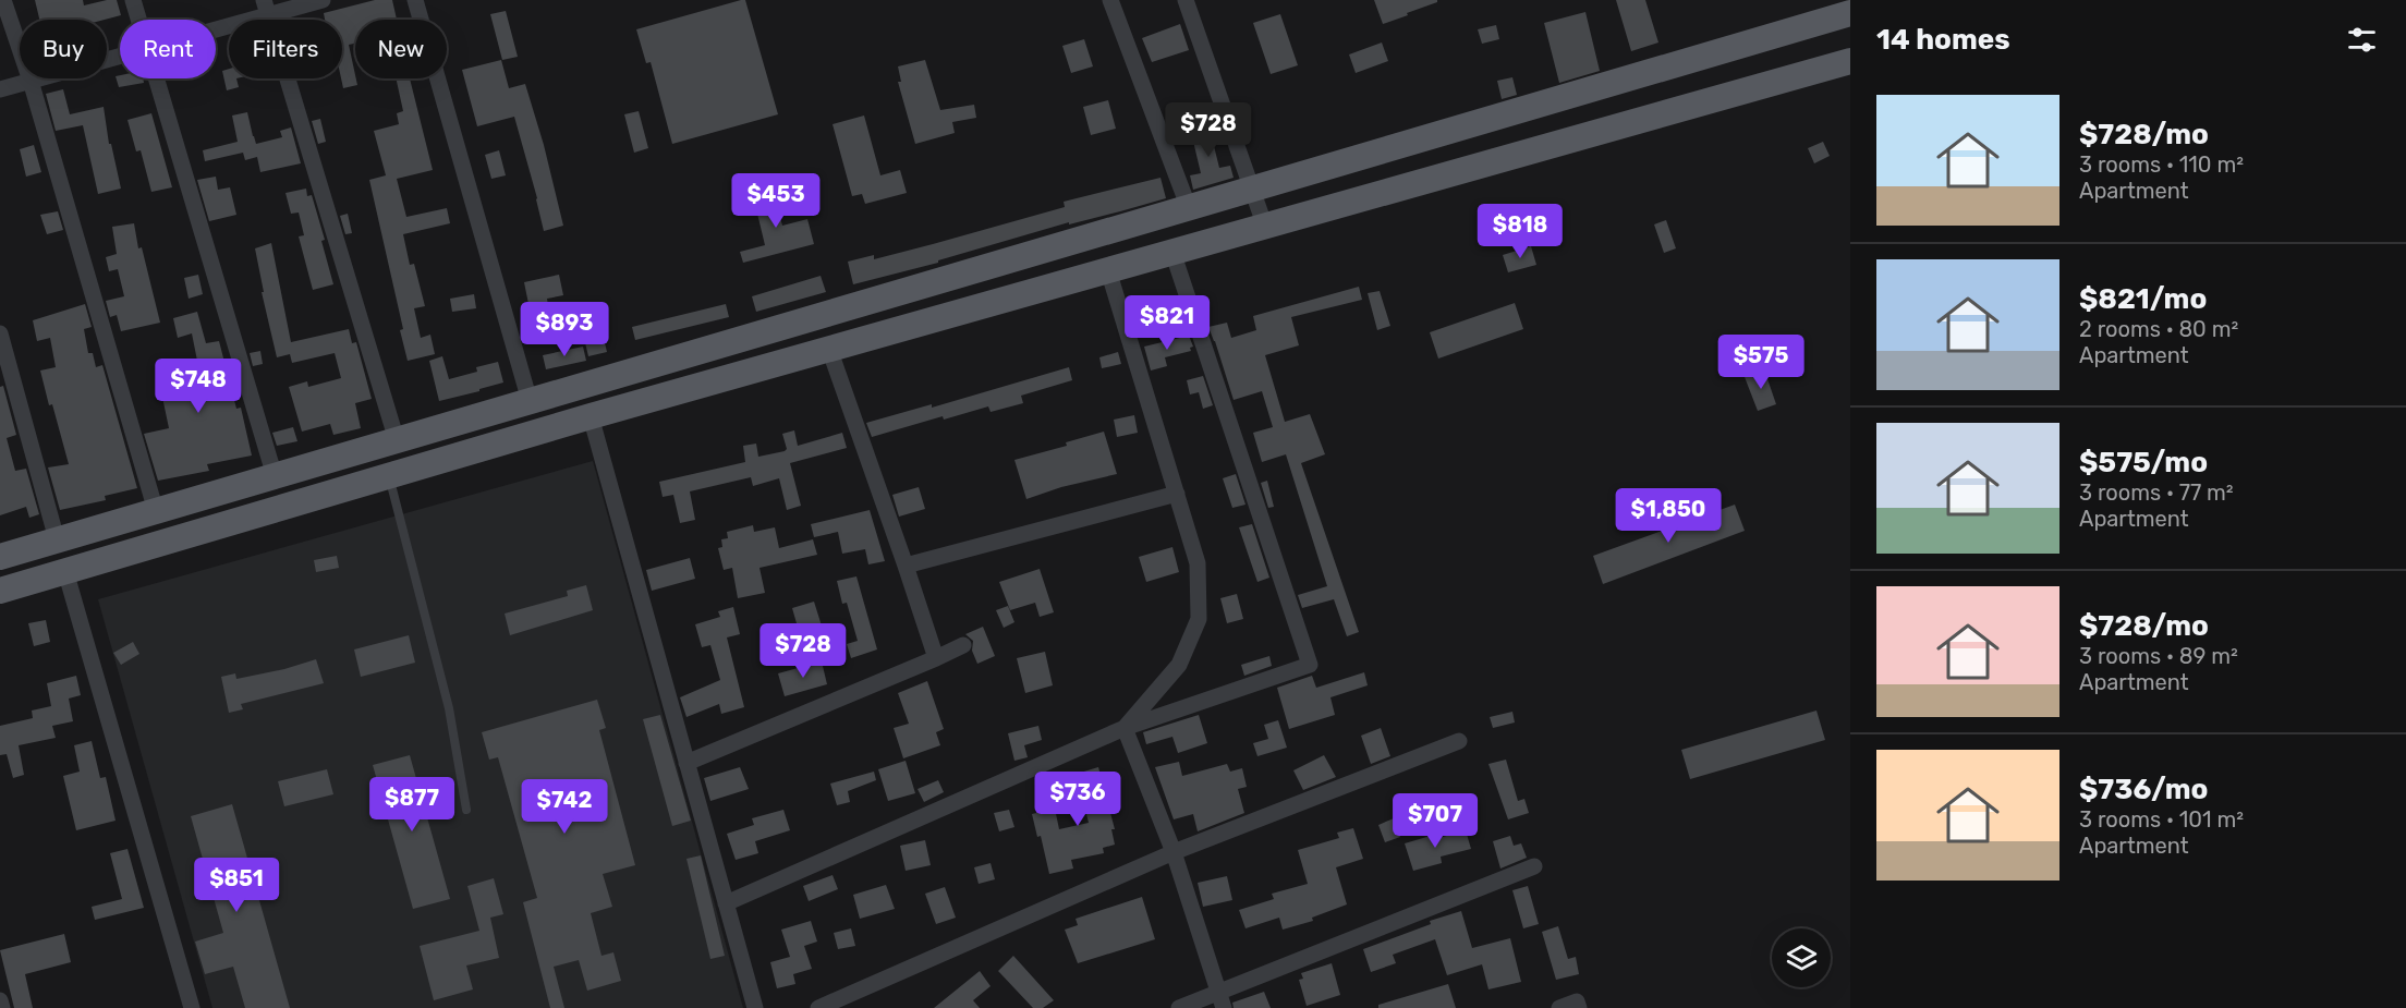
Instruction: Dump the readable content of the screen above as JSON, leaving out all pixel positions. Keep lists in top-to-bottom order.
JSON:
{
  "page": {
    "heading": "14 homes",
    "chip": [
      "Buy",
      "Rent",
      "Filters",
      "New"
    ],
    "list": [
      {
        "name": "$728/mo",
        "note": "3 rooms · 110 m² · Apartment"
      },
      {
        "name": "$821/mo",
        "note": "2 rooms · 80 m² · Apartment"
      },
      {
        "name": "$575/mo",
        "note": "3 rooms · 77 m² · Apartment"
      },
      {
        "name": "$728/mo",
        "note": "3 rooms · 89 m² · Apartment"
      },
      {
        "name": "$736/mo",
        "note": "3 rooms · 101 m² · Apartment"
      }
    ],
    "price": [
      "$728",
      "$453",
      "$818",
      "$821",
      "$893",
      "$575",
      "$748",
      "$1,850",
      "$728",
      "$736",
      "$877",
      "$742",
      "$707",
      "$851"
    ]
  }
}
